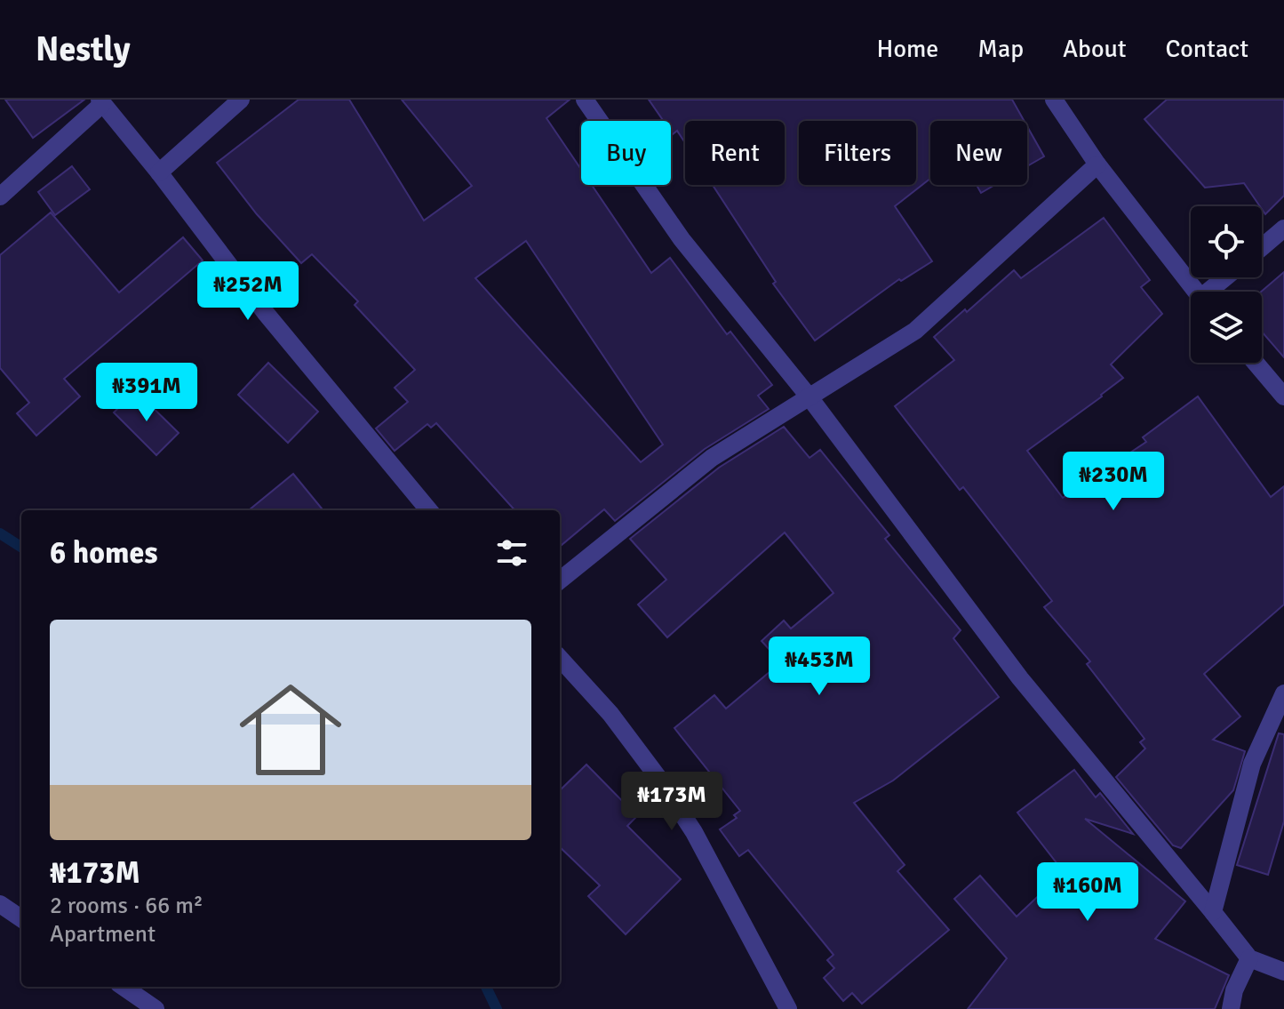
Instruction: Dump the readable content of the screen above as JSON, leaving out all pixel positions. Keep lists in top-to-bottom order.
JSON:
{
  "page": {
    "header": "Nestly",
    "nav": [
      "Home",
      "Map",
      "About",
      "Contact"
    ],
    "chip": [
      "Buy",
      "Rent",
      "Filters",
      "New"
    ],
    "price": [
      "₦252M",
      "₦391M",
      "₦230M",
      "₦453M",
      "₦173M",
      "₦160M"
    ],
    "heading": "6 homes",
    "list": [
      {
        "name": "₦173M",
        "note": "2 rooms · 66 m² · Apartment"
      }
    ]
  }
}
